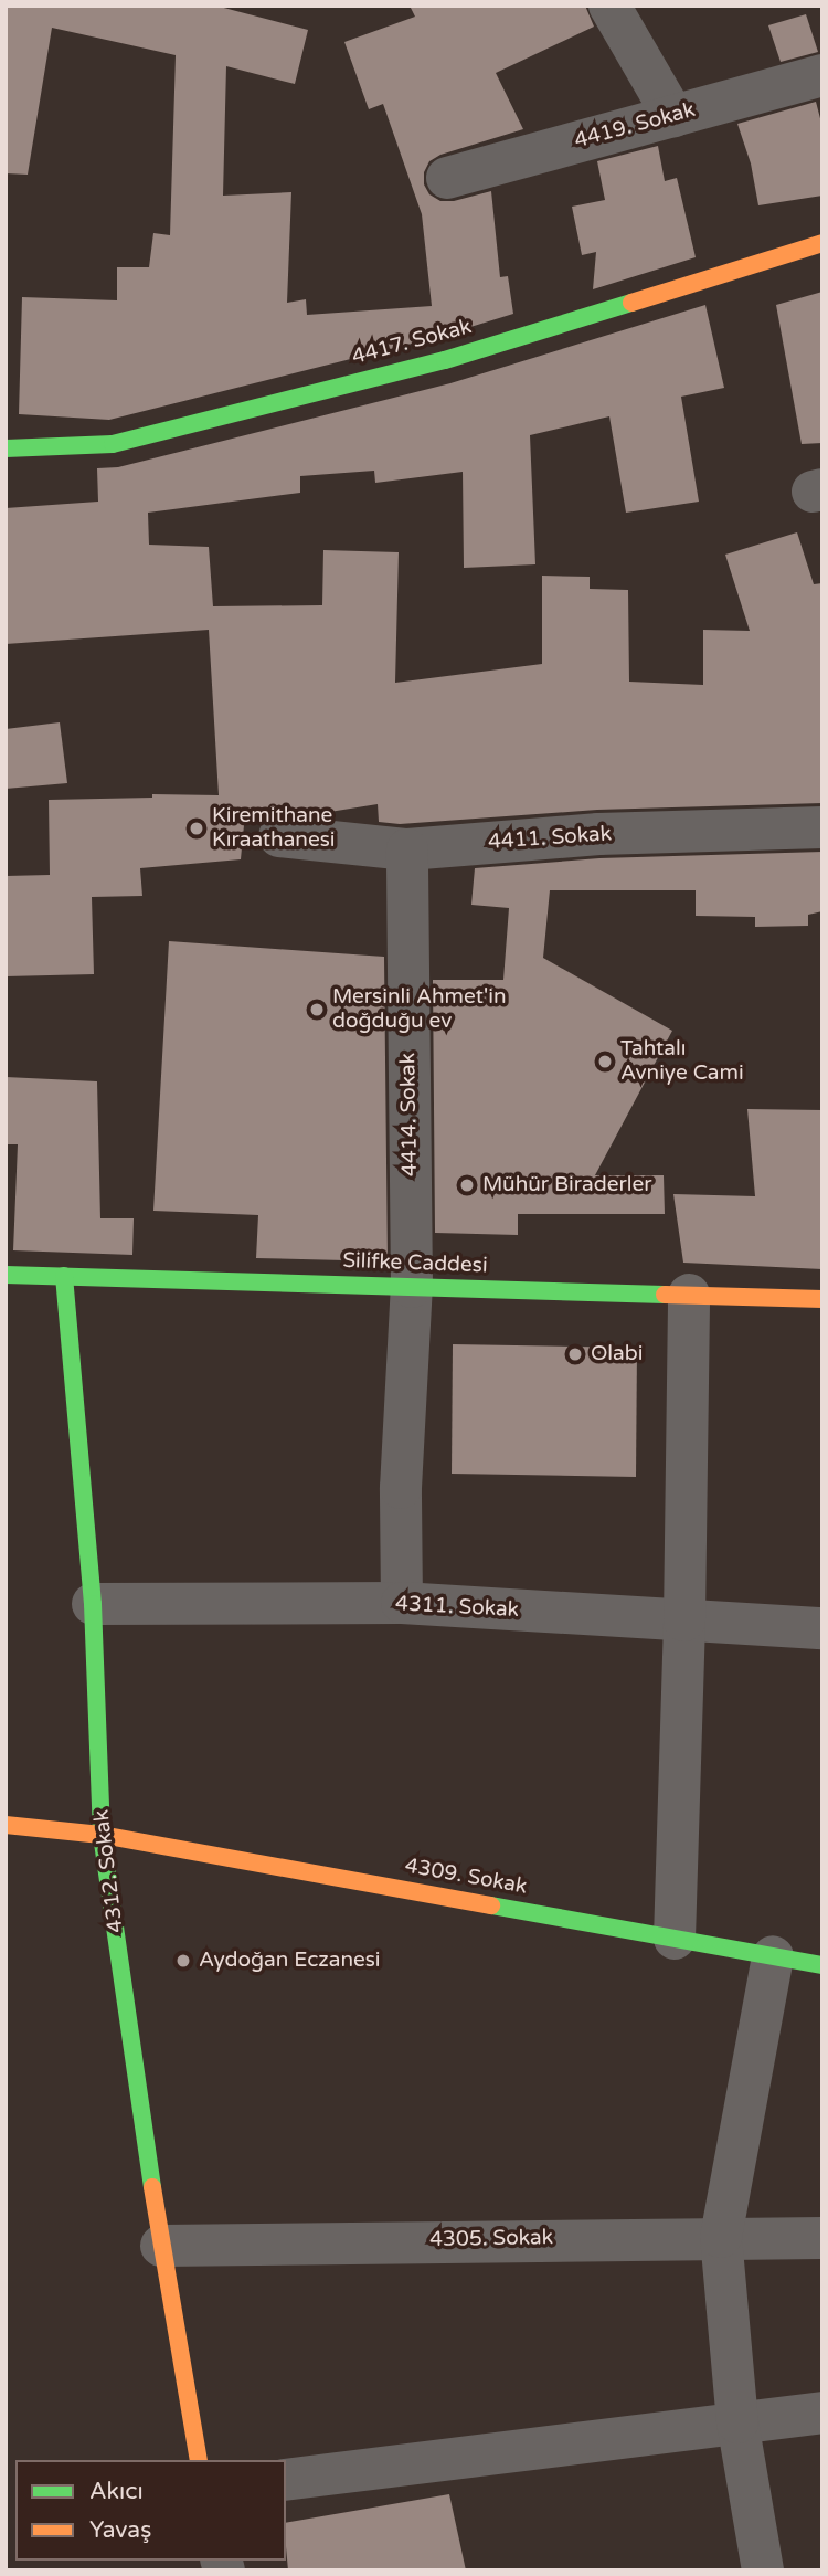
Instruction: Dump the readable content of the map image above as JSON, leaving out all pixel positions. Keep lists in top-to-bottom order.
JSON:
{
  "streets": {
    "street": [
      "4419. Sokak",
      "4417. Sokak",
      "4411. Sokak",
      "4414. Sokak",
      "Silifke Caddesi",
      "4311. Sokak",
      "4312. Sokak",
      "4309. Sokak",
      "4305. Sokak"
    ]
  },
  "crossings": [
    ["4411. Sokak", "4414. Sokak"],
    ["4414. Sokak", "Silifke Caddesi"],
    ["4414. Sokak", "4311. Sokak"],
    ["Silifke Caddesi", "4312. Sokak"],
    ["4311. Sokak", "4312. Sokak"],
    ["4312. Sokak", "4309. Sokak"],
    ["4312. Sokak", "4305. Sokak"]
  ],
  "places": [
    "Kiremithane Kıraathanesi",
    "Mersinli Ahmet'in doğduğu ev",
    "Tahtalı Avniye Cami",
    "Mühür Biraderler",
    "Olabi",
    "Aydoğan Eczanesi"
  ],
  "legend": ["Akıcı", "Yavaş"]
}
